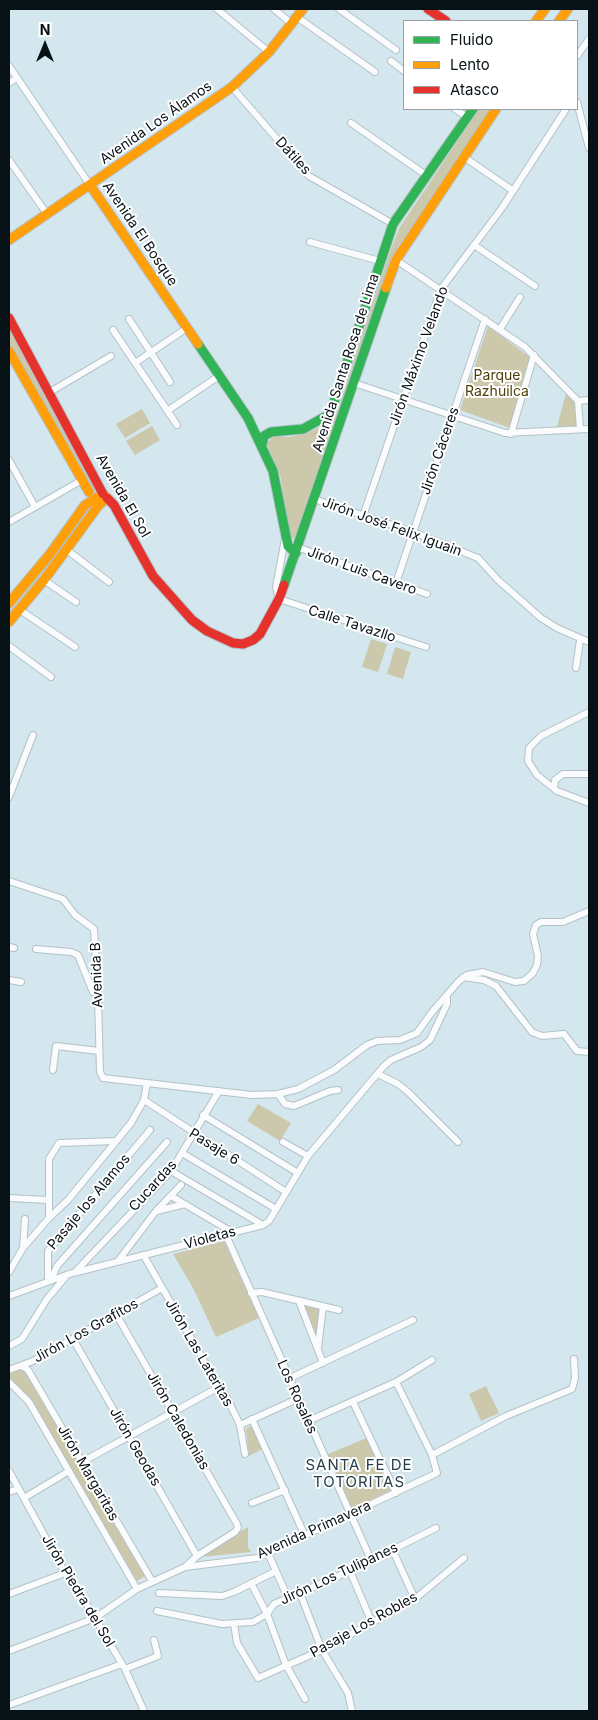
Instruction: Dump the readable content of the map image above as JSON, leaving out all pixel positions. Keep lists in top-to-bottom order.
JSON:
{
  "streets": {
    "main road": [
      "Avenida Los Álamos",
      "Avenida El Bosque",
      "Avenida Santa Rosa de Lima",
      "Avenida El Sol"
    ],
    "street": [
      "Dátiles",
      "Jirón Máximo Velando",
      "Jirón Cáceres",
      "Jirón José Felix Iguain",
      "Jirón Luis Cavero",
      "Calle Tavazllo",
      "Avenida B",
      "Pasaje 6",
      "Cucardas",
      "Pasaje los Alamos",
      "Violetas",
      "Jirón Los Grafitos",
      "Jirón Las Lateritas",
      "Los Rosales",
      "Jirón Caledonias",
      "Jirón Geodas",
      "Jirón Margaritas",
      "Avenida Primavera",
      "Jirón Los Tulipanes",
      "Jirón Piedra del Sol",
      "Pasaje Los Robles"
    ]
  },
  "crossings": [
    ["Avenida Los Álamos", "Dátiles"],
    ["Avenida Los Álamos", "Avenida El Bosque"],
    ["Dátiles", "Avenida Santa Rosa de Lima"],
    ["Avenida El Bosque", "Avenida Santa Rosa de Lima"],
    ["Avenida El Bosque", "Jirón Luis Cavero"],
    ["Avenida El Bosque", "Calle Tavazllo"],
    ["Jirón Máximo Velando", "Jirón José Felix Iguain"],
    ["Avenida Santa Rosa de Lima", "Avenida El Sol"],
    ["Avenida Santa Rosa de Lima", "Jirón José Felix Iguain"],
    ["Avenida Santa Rosa de Lima", "Jirón Luis Cavero"],
    ["Avenida Santa Rosa de Lima", "Calle Tavazllo"],
    ["Jirón Cáceres", "Jirón José Felix Iguain"],
    ["Jirón Cáceres", "Jirón Luis Cavero"],
    ["Pasaje 6", "Cucardas"],
    ["Cucardas", "Violetas"],
    ["Pasaje los Alamos", "Violetas"],
    ["Violetas", "Jirón Las Lateritas"],
    ["Violetas", "Los Rosales"],
    ["Jirón Los Grafitos", "Jirón Las Lateritas"],
    ["Jirón Los Grafitos", "Jirón Caledonias"],
    ["Jirón Los Grafitos", "Jirón Geodas"],
    ["Jirón Los Grafitos", "Jirón Margaritas"],
    ["Los Rosales", "Avenida Primavera"],
    ["Los Rosales", "Jirón Los Tulipanes"],
    ["Jirón Caledonias", "Jirón Geodas"],
    ["Jirón Los Tulipanes", "Pasaje Los Robles"]
  ],
  "districts": ["SANTA FE DE TOTORITAS"],
  "parks": ["Parque Razhuilca"],
  "legend": ["Fluido", "Lento", "Atasco"],
  "north": "top"
}
